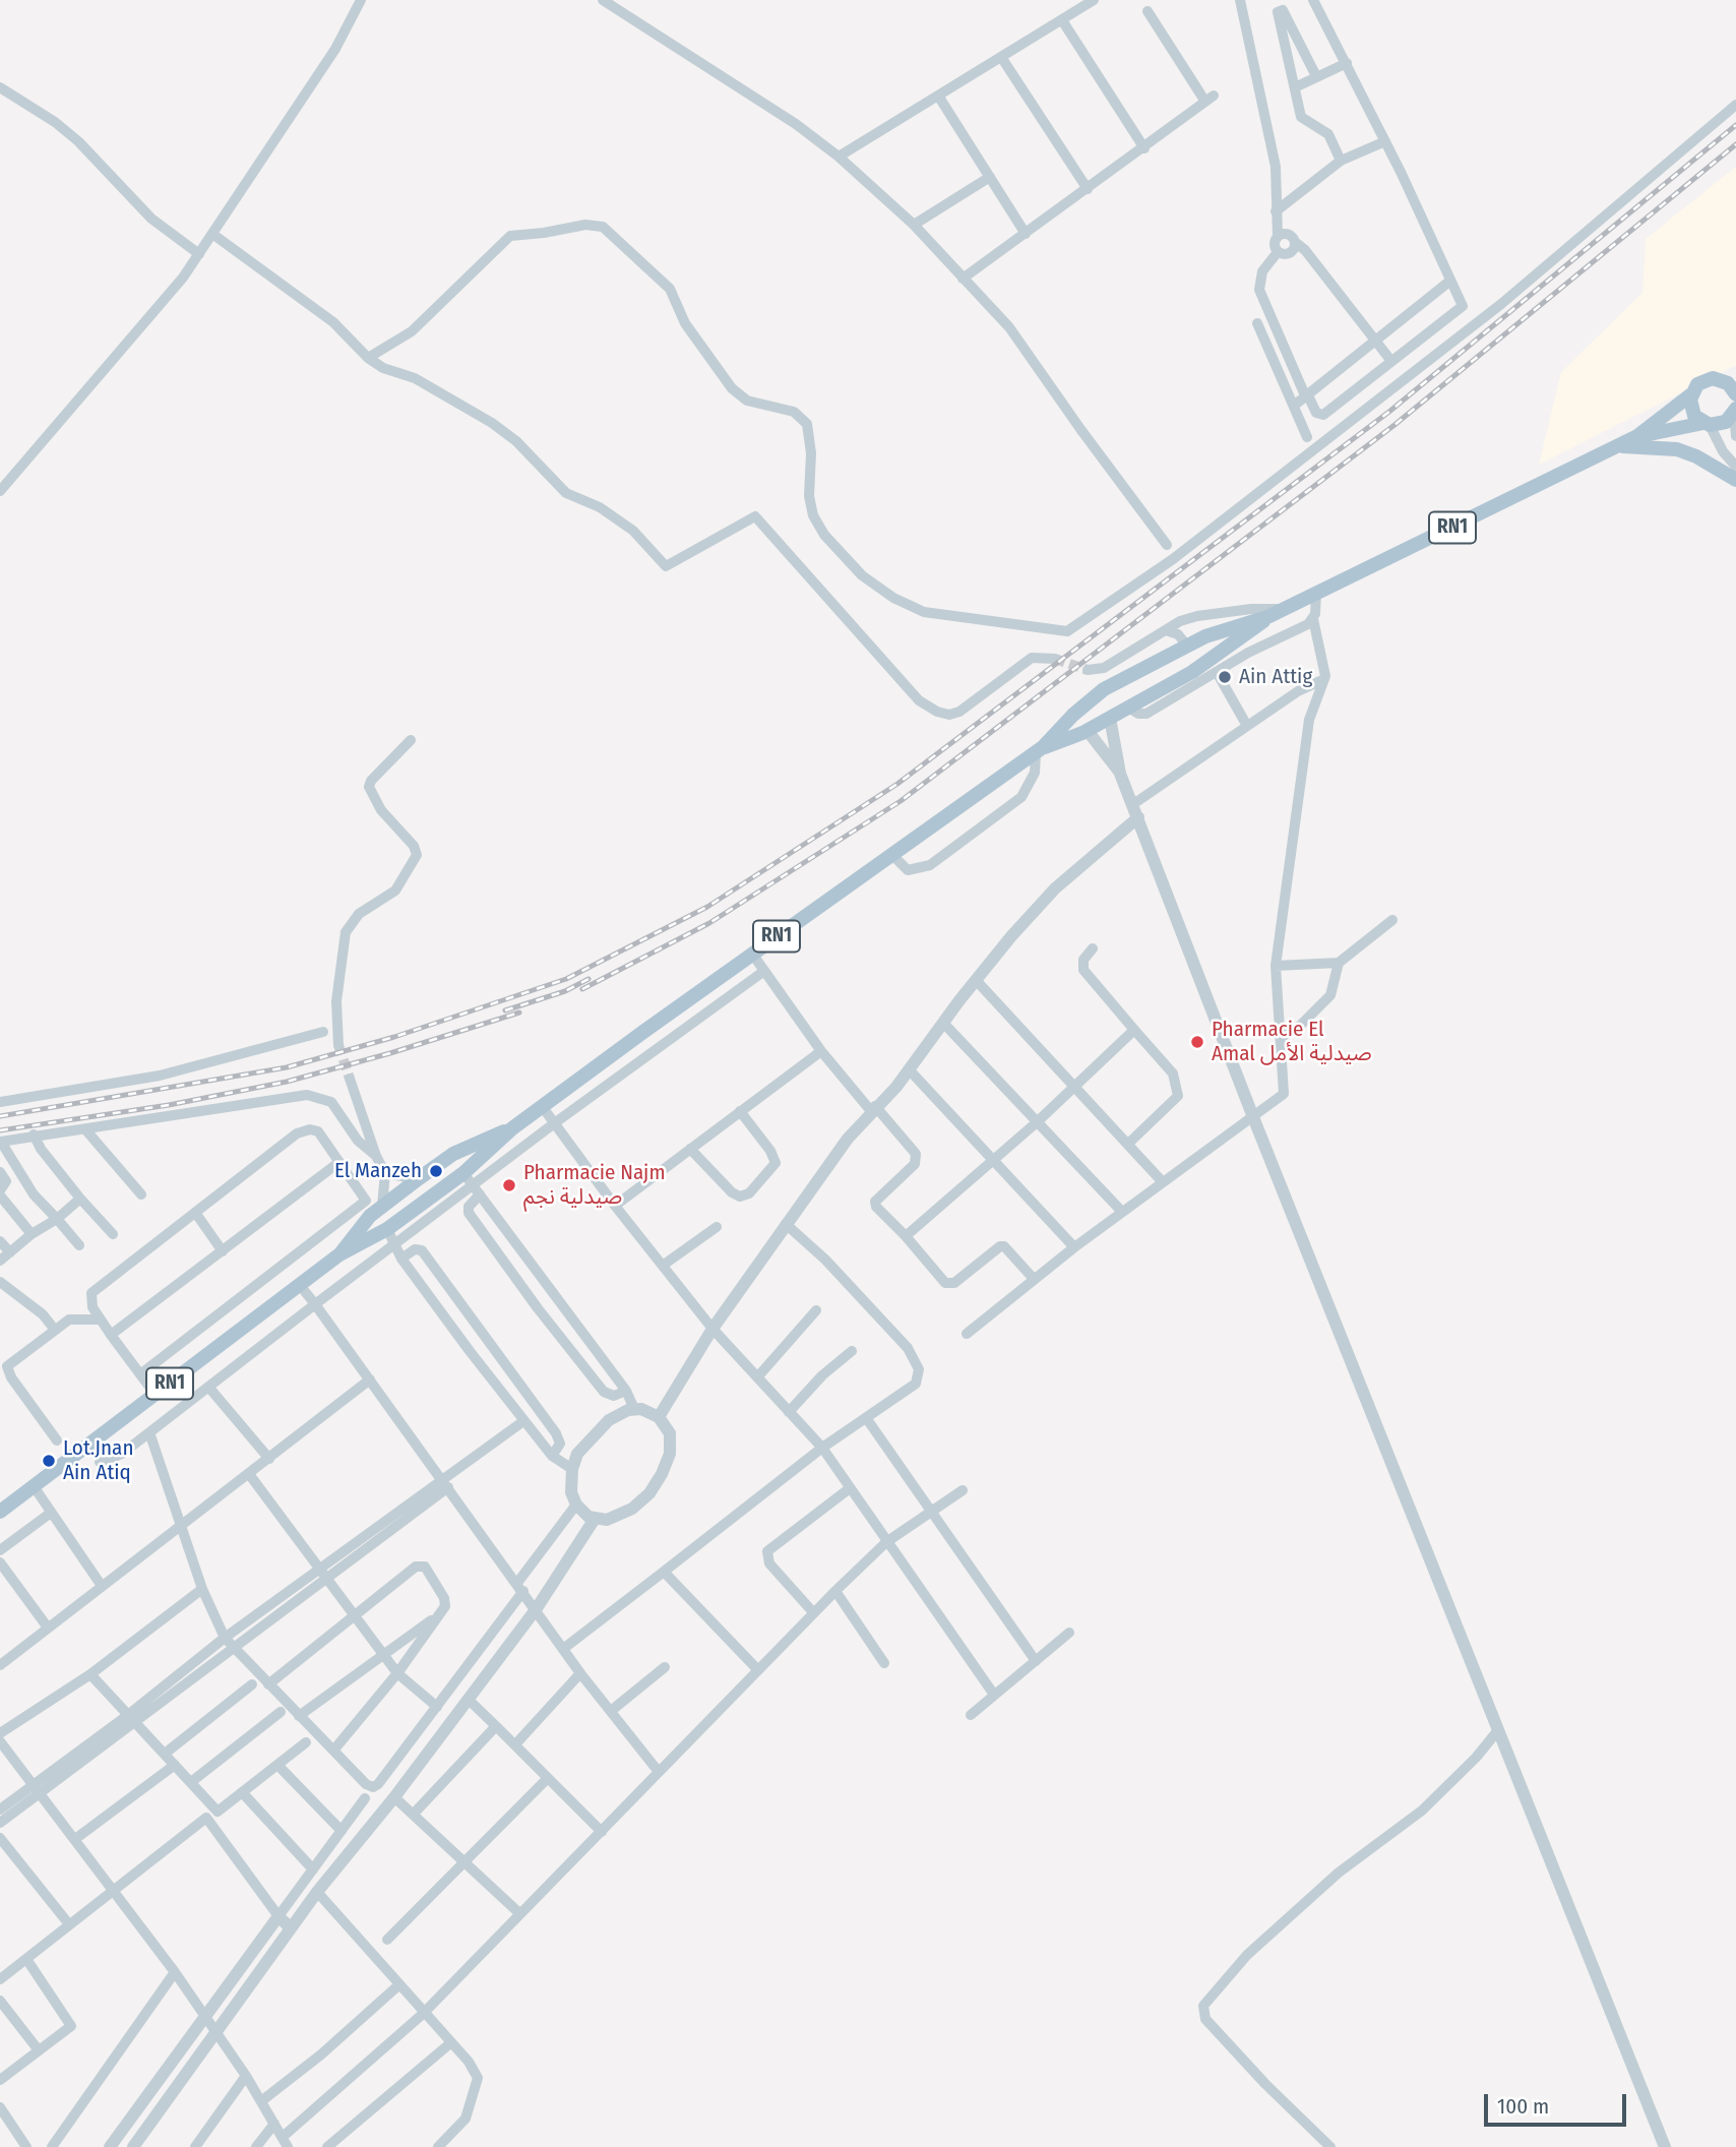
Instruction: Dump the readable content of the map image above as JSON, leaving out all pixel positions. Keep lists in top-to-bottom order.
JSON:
{
  "streets": {
    "main road": ["RN1"]
  },
  "places": [
    "Ain Attig",
    "Pharmacie El Amal صيدلية الأمل",
    "El Manzeh",
    "Pharmacie Najm صيدلية نجم",
    "Lot.Jnan Ain Atiq"
  ],
  "scale_bar": "100 m"
}
